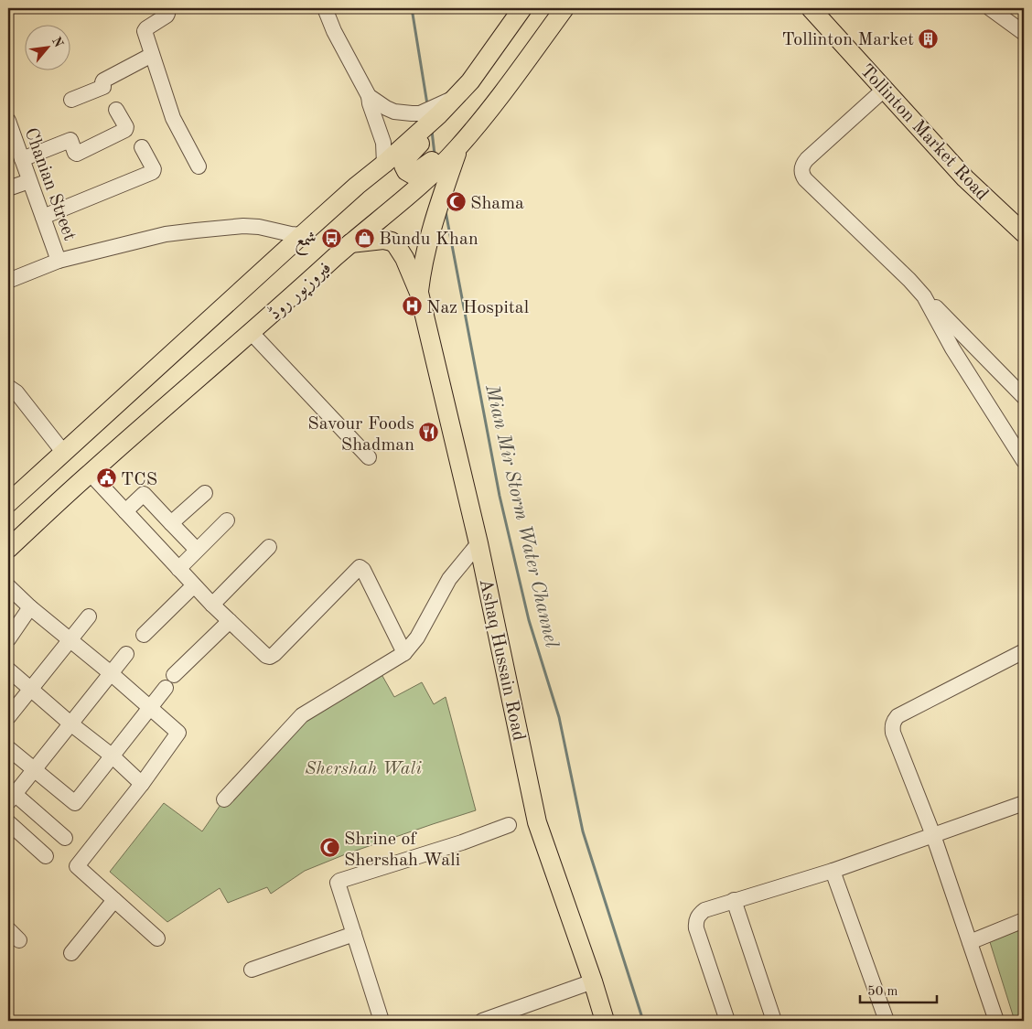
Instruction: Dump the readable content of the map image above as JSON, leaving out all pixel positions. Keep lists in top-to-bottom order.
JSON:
{
  "streets": {
    "main road": ["Tollinton Market Road", "فیروزپور روڈ", "Ashaq Hussain Road"],
    "street": ["Chanian Street"]
  },
  "crossings": [
    ["فیروزپور روڈ", "Ashaq Hussain Road"]
  ],
  "water": ["Mian Mir Storm Water Channel"],
  "parks": ["Shershah Wali"],
  "places": {
    "building": ["Tollinton Market"],
    "mosque": ["Shama", "Shrine of Shershah Wali"],
    "shop": ["Bundu Khan"],
    "bus stop": ["شمع"],
    "hospital": ["Naz Hospital"],
    "restaurant": ["Savour Foods Shadman"],
    "public building": ["TCS"]
  },
  "scale_bar": "50 m",
  "north": "top right"
}
